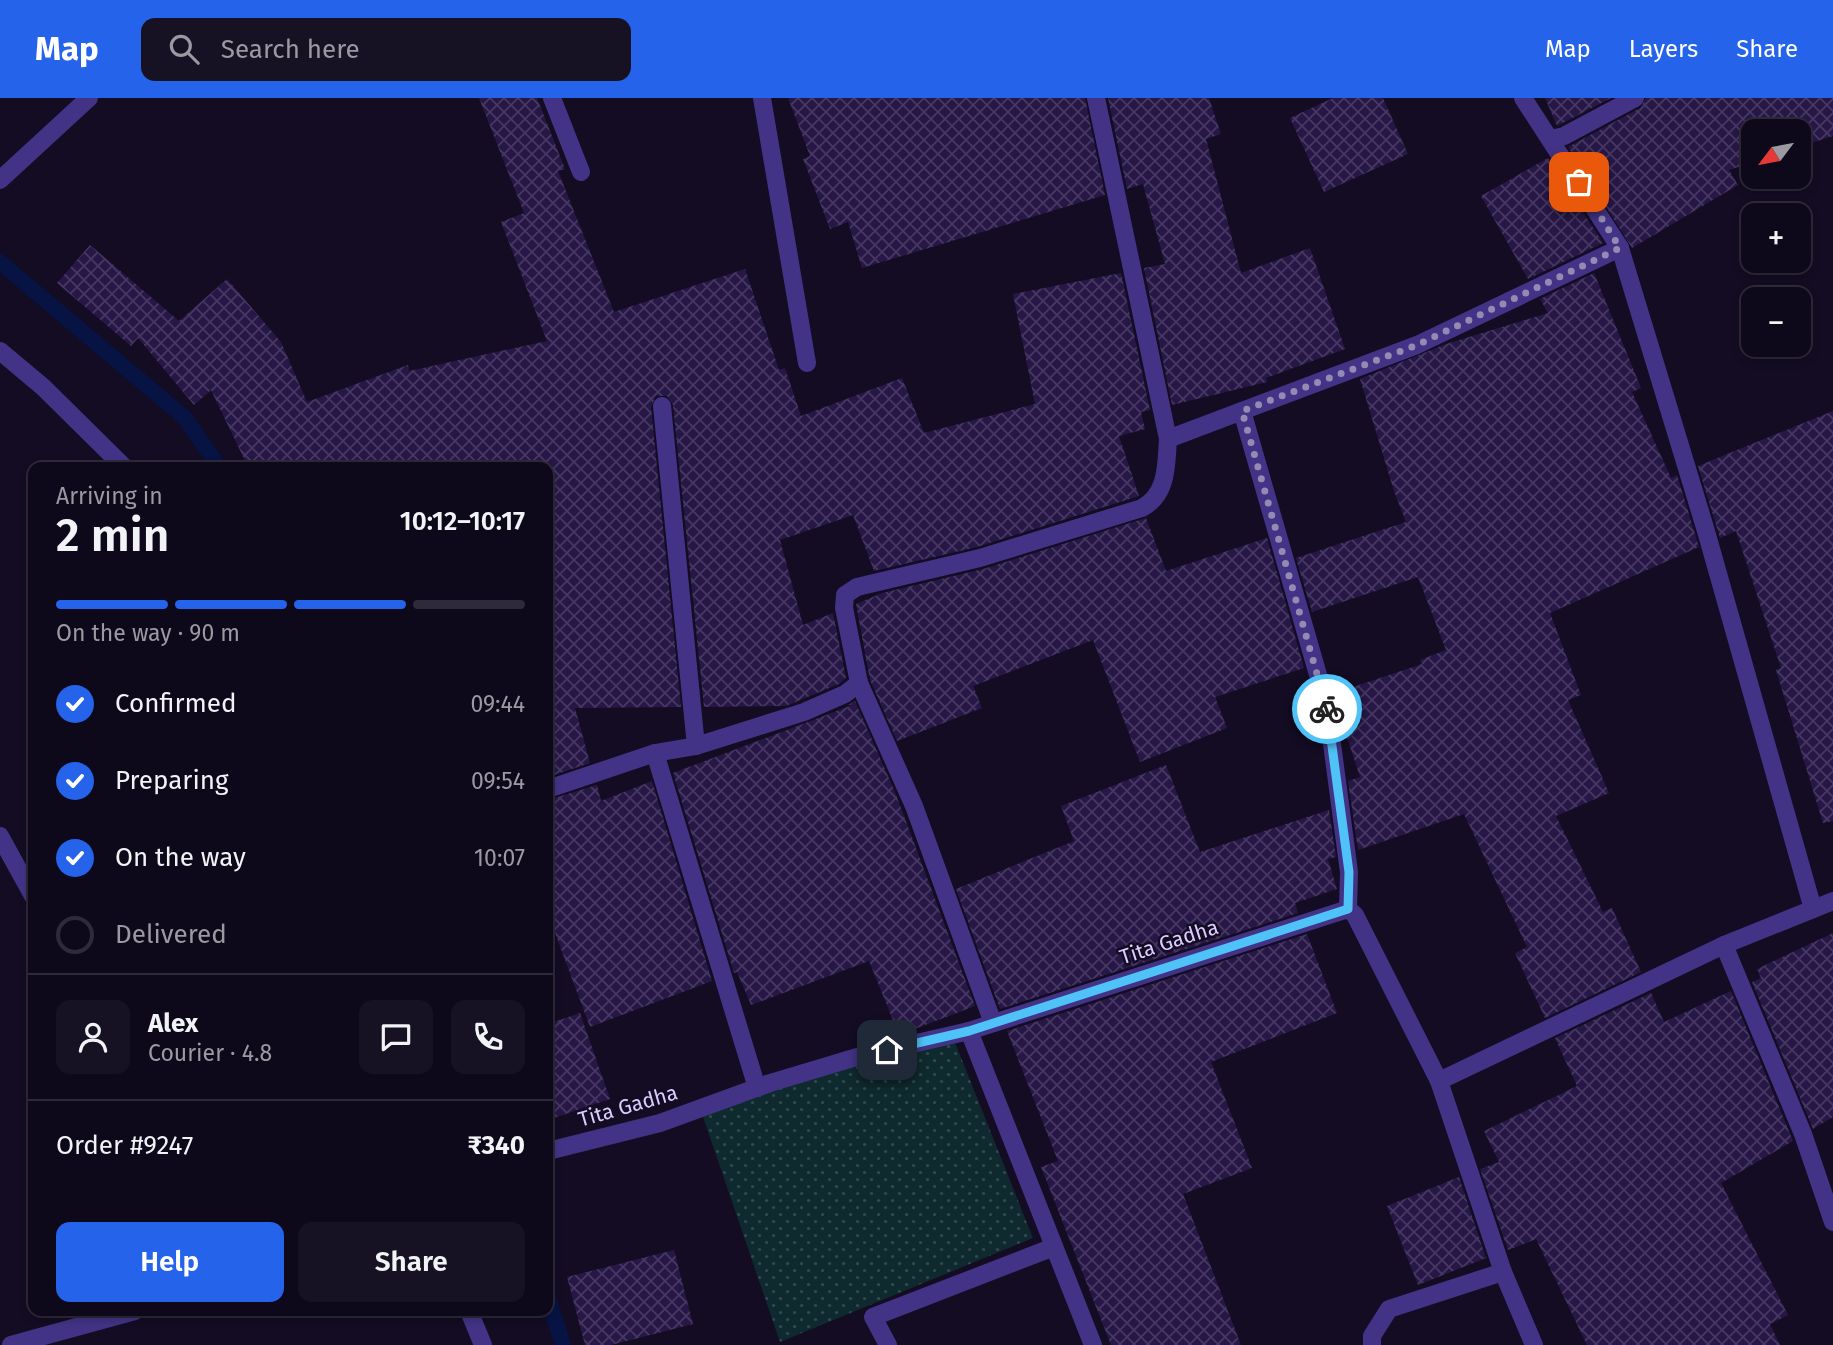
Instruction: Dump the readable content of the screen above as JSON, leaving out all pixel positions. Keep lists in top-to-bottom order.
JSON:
{
  "streets": {
    "street": ["Tita Gadha"]
  },
  "north": "bottom left",
  "page": {
    "header": "Map",
    "search": "Search here",
    "nav": ["Map", "Layers", "Share"],
    "map_buttons": ["+", "−"],
    "heading": ["2 min", "Arriving in", "10:12–10:17"],
    "panel": [
      "Alex",
      "Courier · 4.8",
      "Order #9247",
      "₹340"
    ],
    "bar": "On the way · 90 m",
    "list": [
      ["Confirmed", "09:44"],
      ["Preparing", "09:54"],
      ["On the way", "10:07"],
      "Delivered"
    ],
    "buttons": ["Help", "Share"]
  }
}
